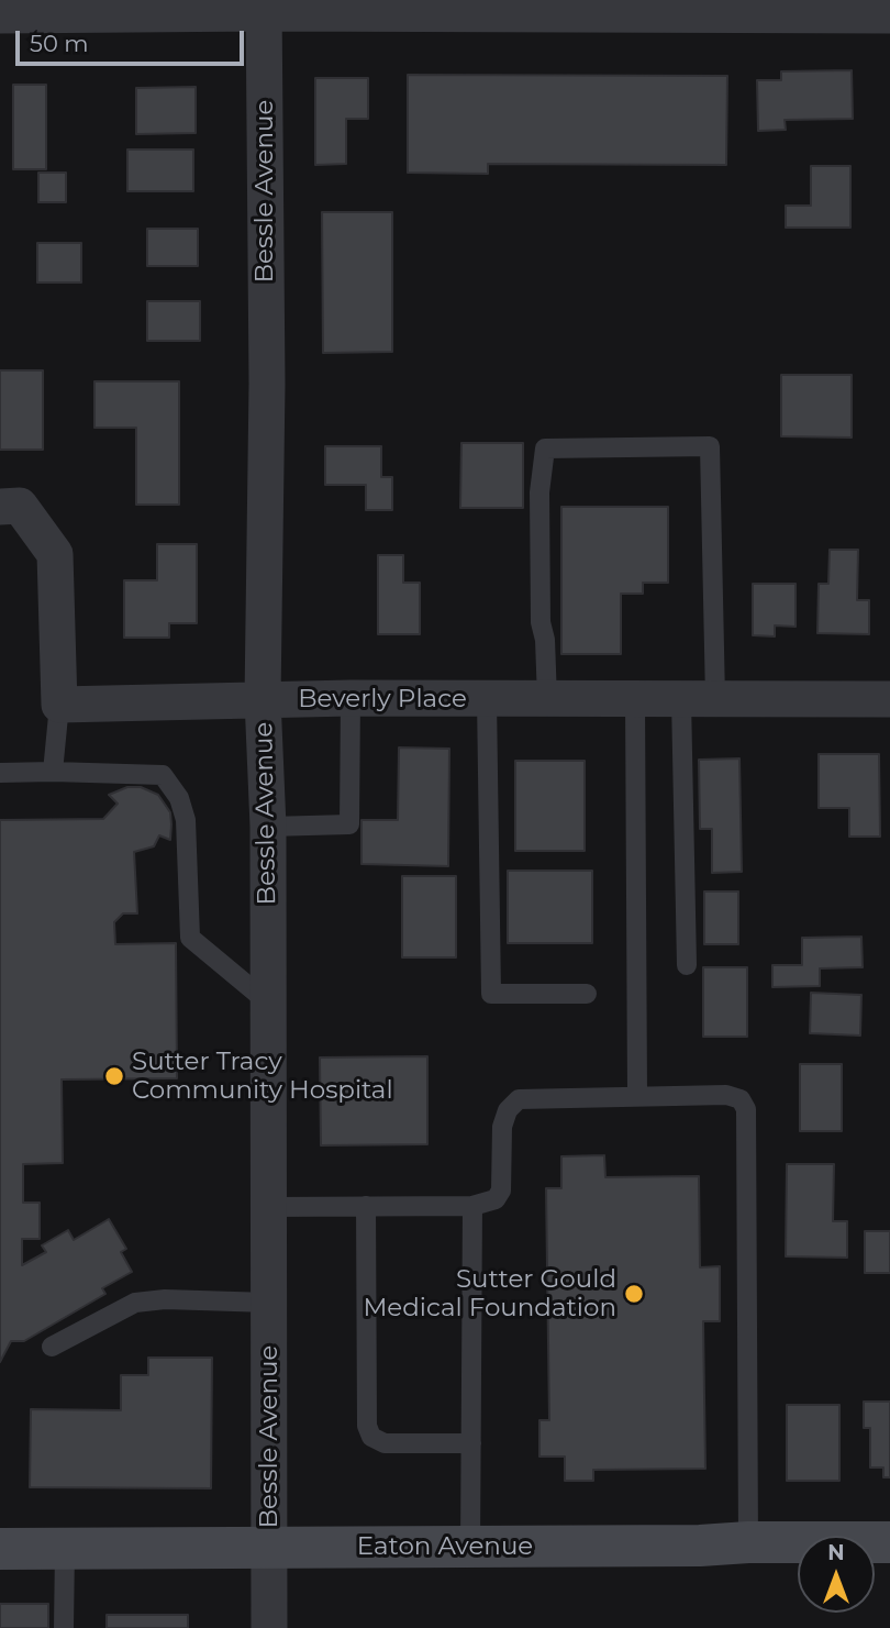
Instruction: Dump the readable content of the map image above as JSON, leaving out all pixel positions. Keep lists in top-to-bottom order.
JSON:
{
  "streets": {
    "street": ["Bessle Avenue", "Beverly Place", "Eaton Avenue"]
  },
  "crossings": [
    ["Bessle Avenue", "Beverly Place"],
    ["Bessle Avenue", "Eaton Avenue"]
  ],
  "places": ["Sutter Tracy Community Hospital", "Sutter Gould Medical Foundation"],
  "scale_bar": "50 m",
  "north": "top"
}
